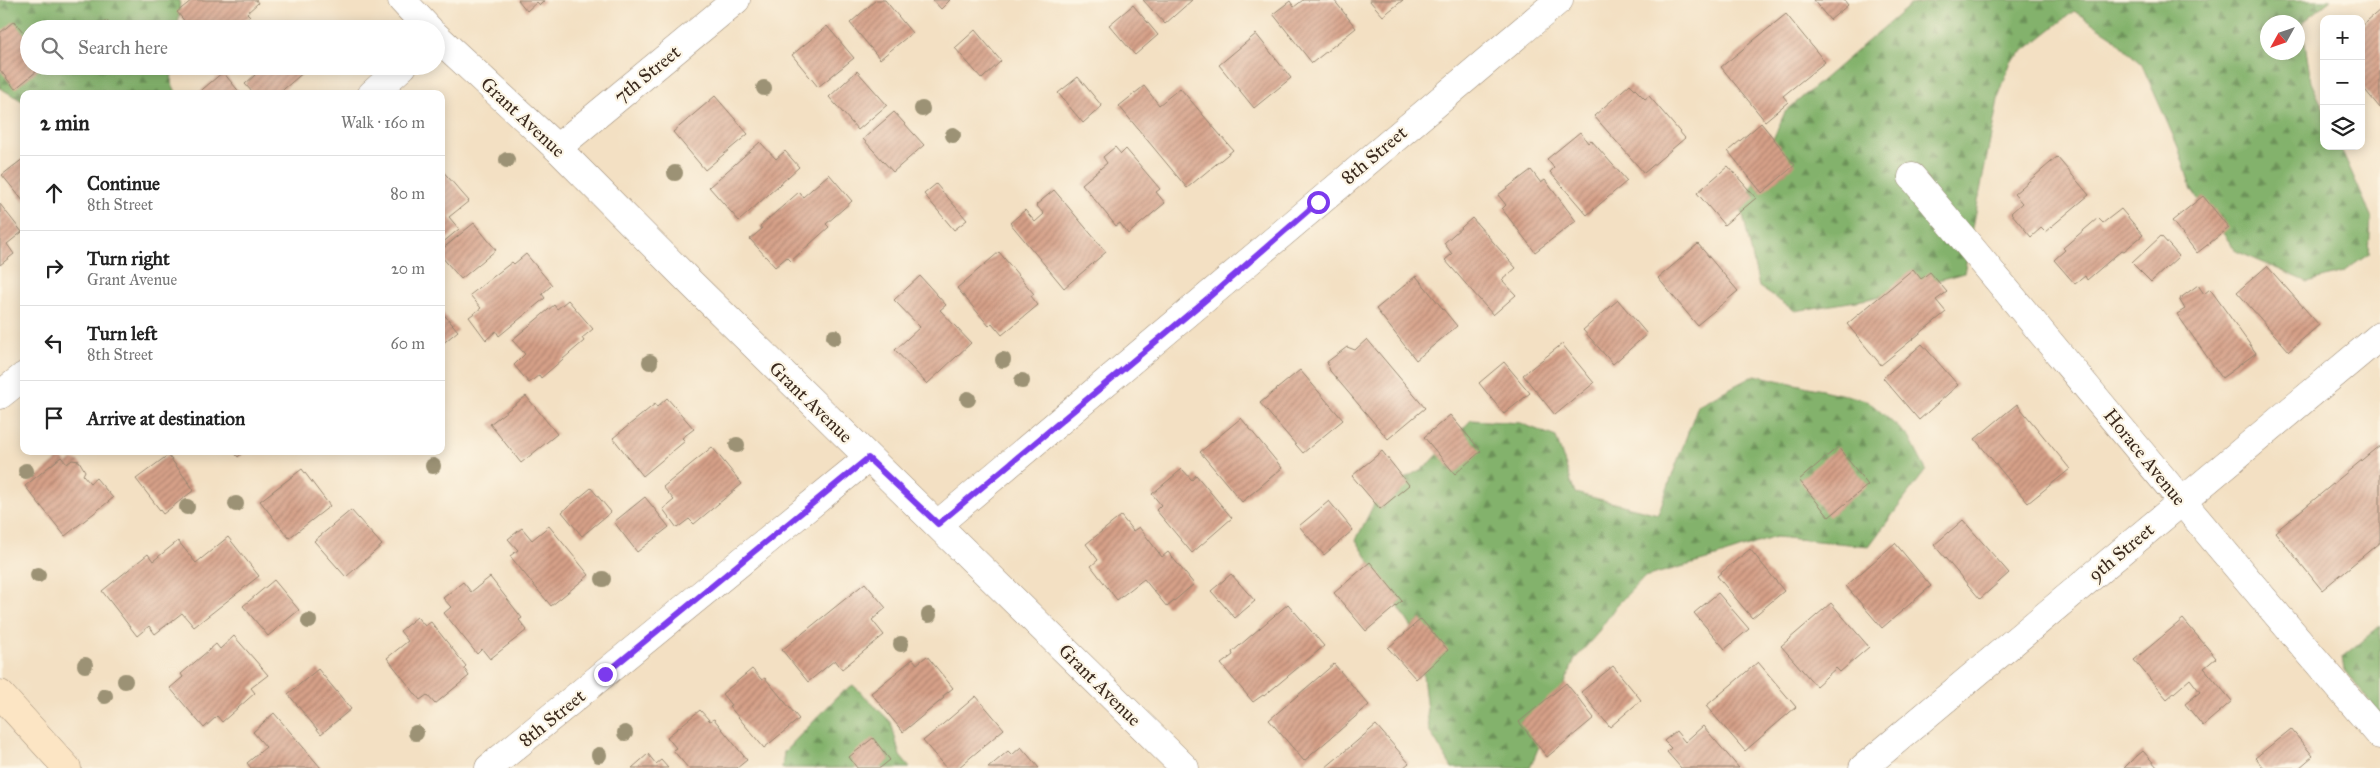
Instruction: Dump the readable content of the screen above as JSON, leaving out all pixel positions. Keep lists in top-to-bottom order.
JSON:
{
  "streets": {
    "street": [
      "7th Street",
      "Grant Avenue",
      "8th Street",
      "Horace Avenue",
      "9th Street"
    ]
  },
  "crossings": [
    ["7th Street", "Grant Avenue"],
    ["Grant Avenue", "8th Street"],
    ["Horace Avenue", "9th Street"]
  ],
  "north": "bottom left",
  "page": {
    "map_buttons": ["+", "−"],
    "search": "Search here",
    "heading": ["2 min", "Walk · 160 m"],
    "list": [
      ["Continue", "8th Street", "80 m"],
      ["Turn right", "Grant Avenue", "20 m"],
      ["Turn left", "8th Street", "60 m"],
      "Arrive at destination"
    ]
  }
}
